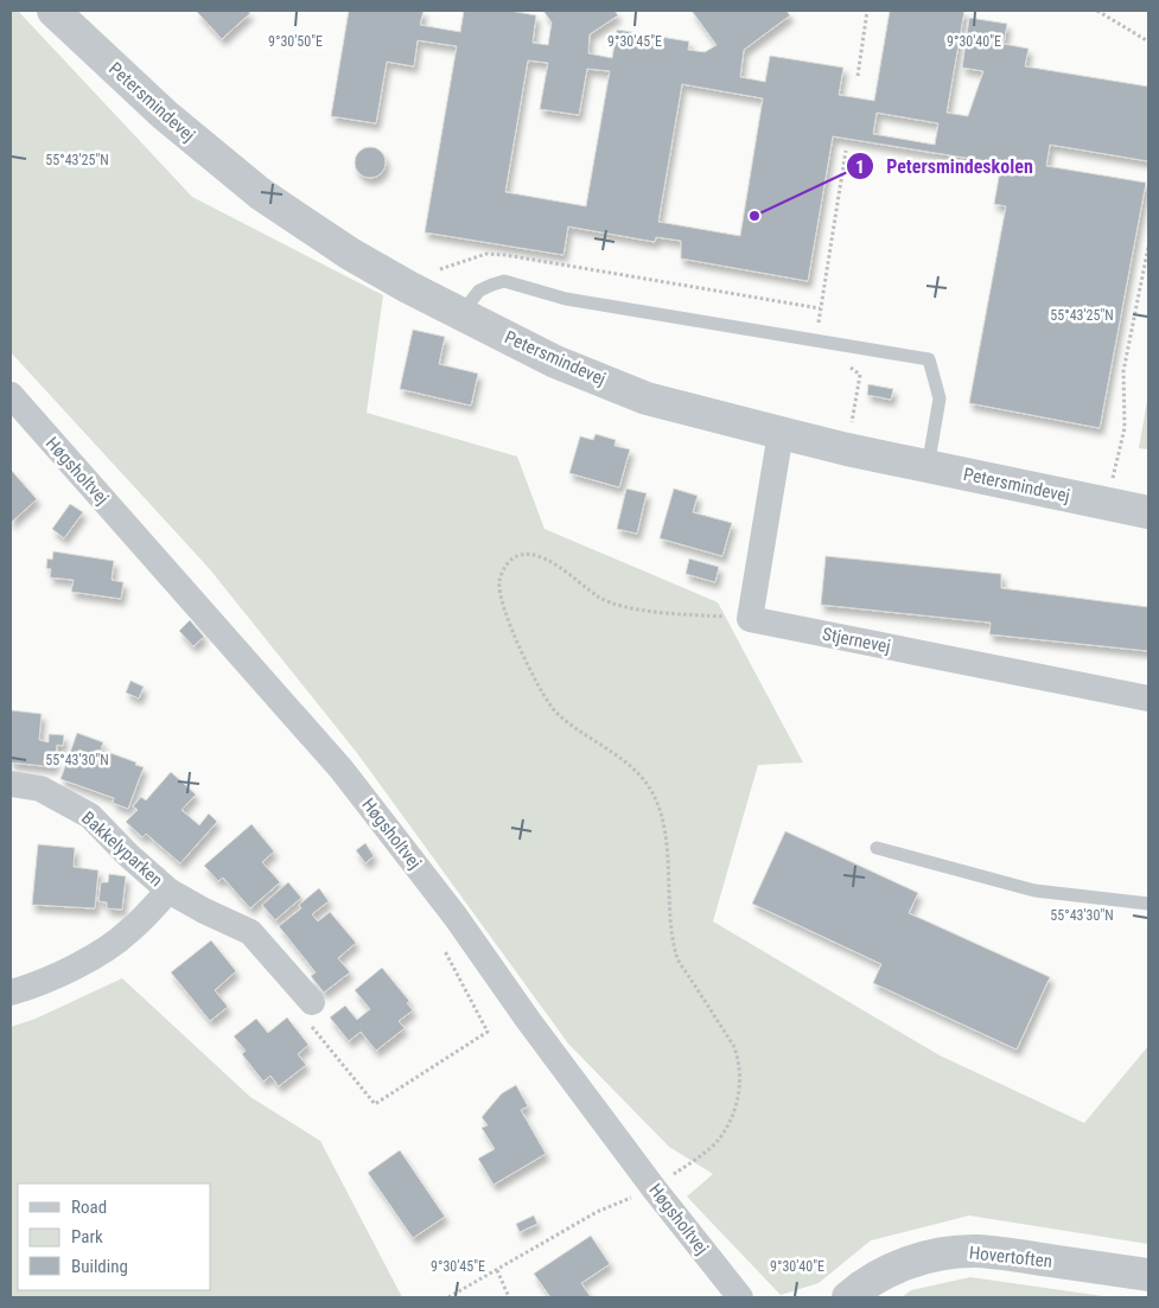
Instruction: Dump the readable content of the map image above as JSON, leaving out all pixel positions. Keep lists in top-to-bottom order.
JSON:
{
  "streets": {
    "street": [
      "Petersmindevej",
      "Høgsholtvej",
      "Stjernevej",
      "Bakkelyparken",
      "Hovertoften"
    ]
  },
  "places": ["Petersmindeskolen"],
  "legend": ["Road", "Park", "Building"],
  "coordinates": [
    "9°30'50\"E",
    "9°30'45\"E",
    "9°30'40\"E",
    "55°43'25\"N",
    "55°43'30\"N"
  ]
}
